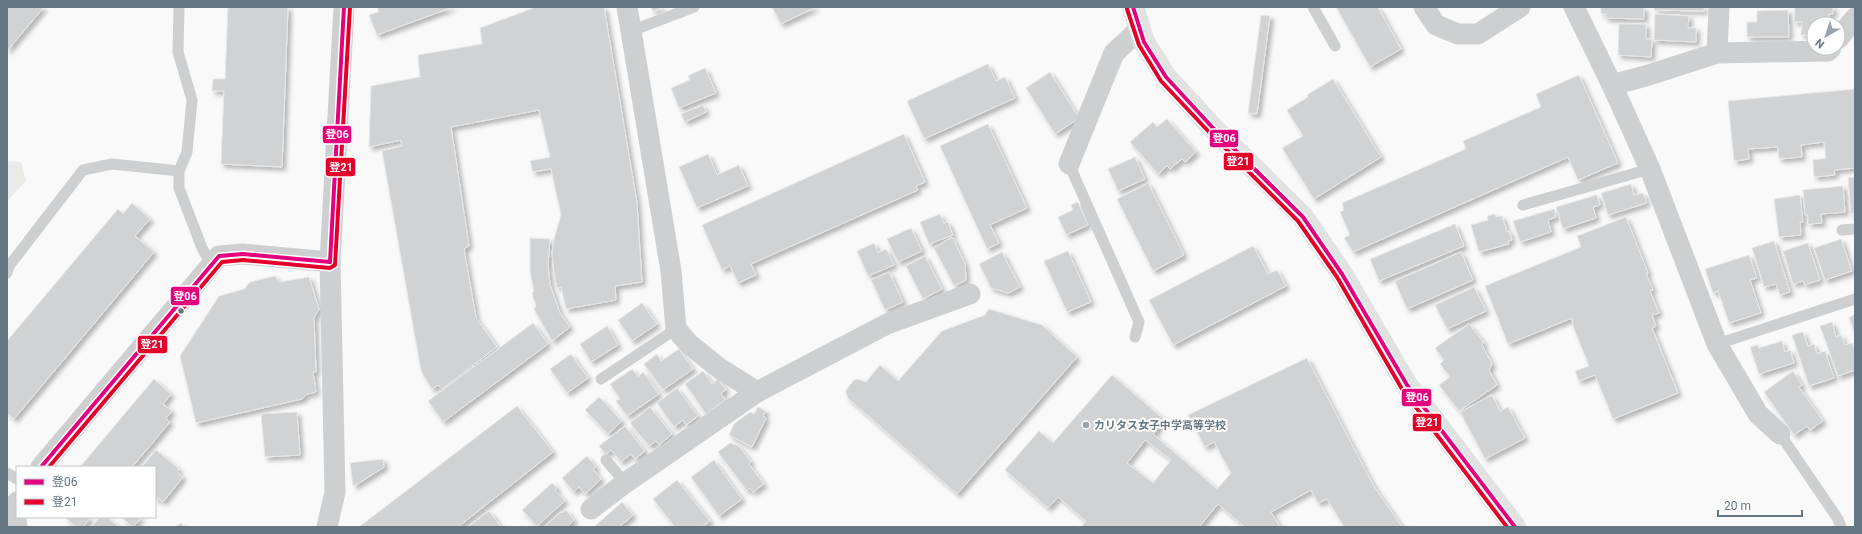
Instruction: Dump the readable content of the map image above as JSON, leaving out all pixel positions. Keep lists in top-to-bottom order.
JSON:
{
  "places": ["カリタス女子中学高等学校"],
  "lines": ["transit line 登06", "transit line 登21"],
  "legend": ["登06", "登21"],
  "scale_bar": "20 m",
  "north": "bottom left"
}
